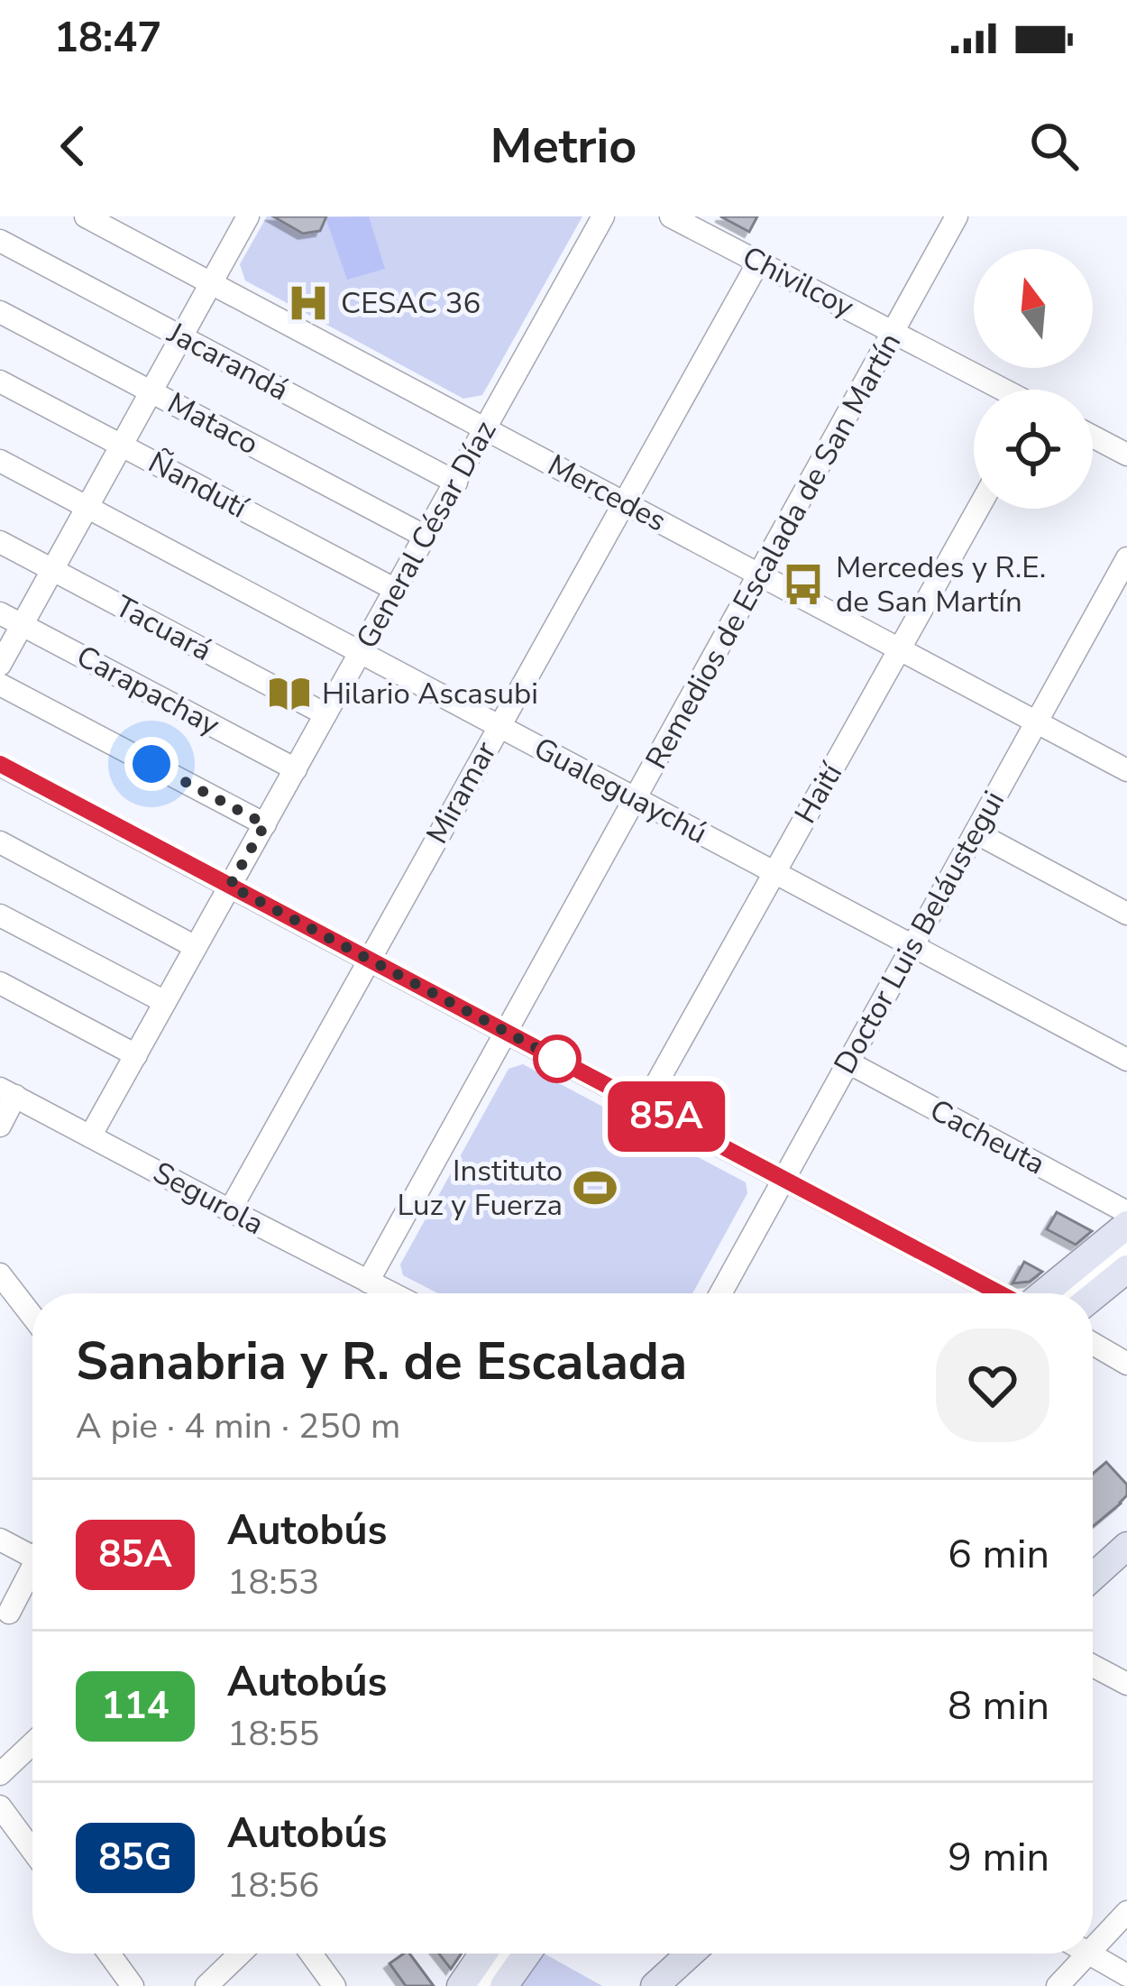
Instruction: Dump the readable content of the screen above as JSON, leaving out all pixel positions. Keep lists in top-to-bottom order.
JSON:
{
  "streets": {
    "street": [
      "Chivilcoy",
      "Jacarandá",
      "Mataco",
      "Ñandutí",
      "Mercedes",
      "General César Díaz",
      "Remedios de Escalada de San Martín",
      "Tacuará",
      "Carapachay",
      "Gualeguaychú",
      "Miramar",
      "Haití",
      "Doctor Luis Beláustegui",
      "Cacheuta",
      "Segurola"
    ]
  },
  "crossings": [
    ["Chivilcoy", "Remedios de Escalada de San Martín"],
    ["Chivilcoy", "Miramar"],
    ["Jacarandá", "General César Díaz"],
    ["Mataco", "General César Díaz"],
    ["Ñandutí", "General César Díaz"],
    ["Mercedes", "General César Díaz"],
    ["Mercedes", "Remedios de Escalada de San Martín"],
    ["Mercedes", "Miramar"],
    ["Mercedes", "Haití"],
    ["Mercedes", "Doctor Luis Beláustegui"],
    ["General César Díaz", "Tacuará"],
    ["General César Díaz", "Carapachay"],
    ["General César Díaz", "Gualeguaychú"],
    ["General César Díaz", "Segurola"],
    ["Remedios de Escalada de San Martín", "Gualeguaychú"],
    ["Remedios de Escalada de San Martín", "Segurola"],
    ["Gualeguaychú", "Miramar"],
    ["Gualeguaychú", "Haití"],
    ["Gualeguaychú", "Doctor Luis Beláustegui"],
    ["Miramar", "Segurola"],
    ["Doctor Luis Beláustegui", "Cacheuta"]
  ],
  "places": {
    "hospital": ["CESAC 36"],
    "bus stop": ["Mercedes y R.E. de San Martín"],
    "library": ["Hilario Ascasubi"],
    "sports": ["Instituto Luz y Fuerza"]
  },
  "lines": ["bus line 85A"],
  "north": "top",
  "page": {
    "status": "18:47",
    "header": "Metrio",
    "on_map": "85A",
    "heading": ["Sanabria y R. de Escalada", "A pie · 4 min · 250 m"],
    "list": [
      {
        "mark": "85A",
        "name": "Autobús",
        "note": "18:53",
        "value": "6 min"
      },
      {
        "mark": "114",
        "name": "Autobús",
        "note": "18:55",
        "value": "8 min"
      },
      {
        "mark": "85G",
        "name": "Autobús",
        "note": "18:56",
        "value": "9 min"
      }
    ]
  }
}
